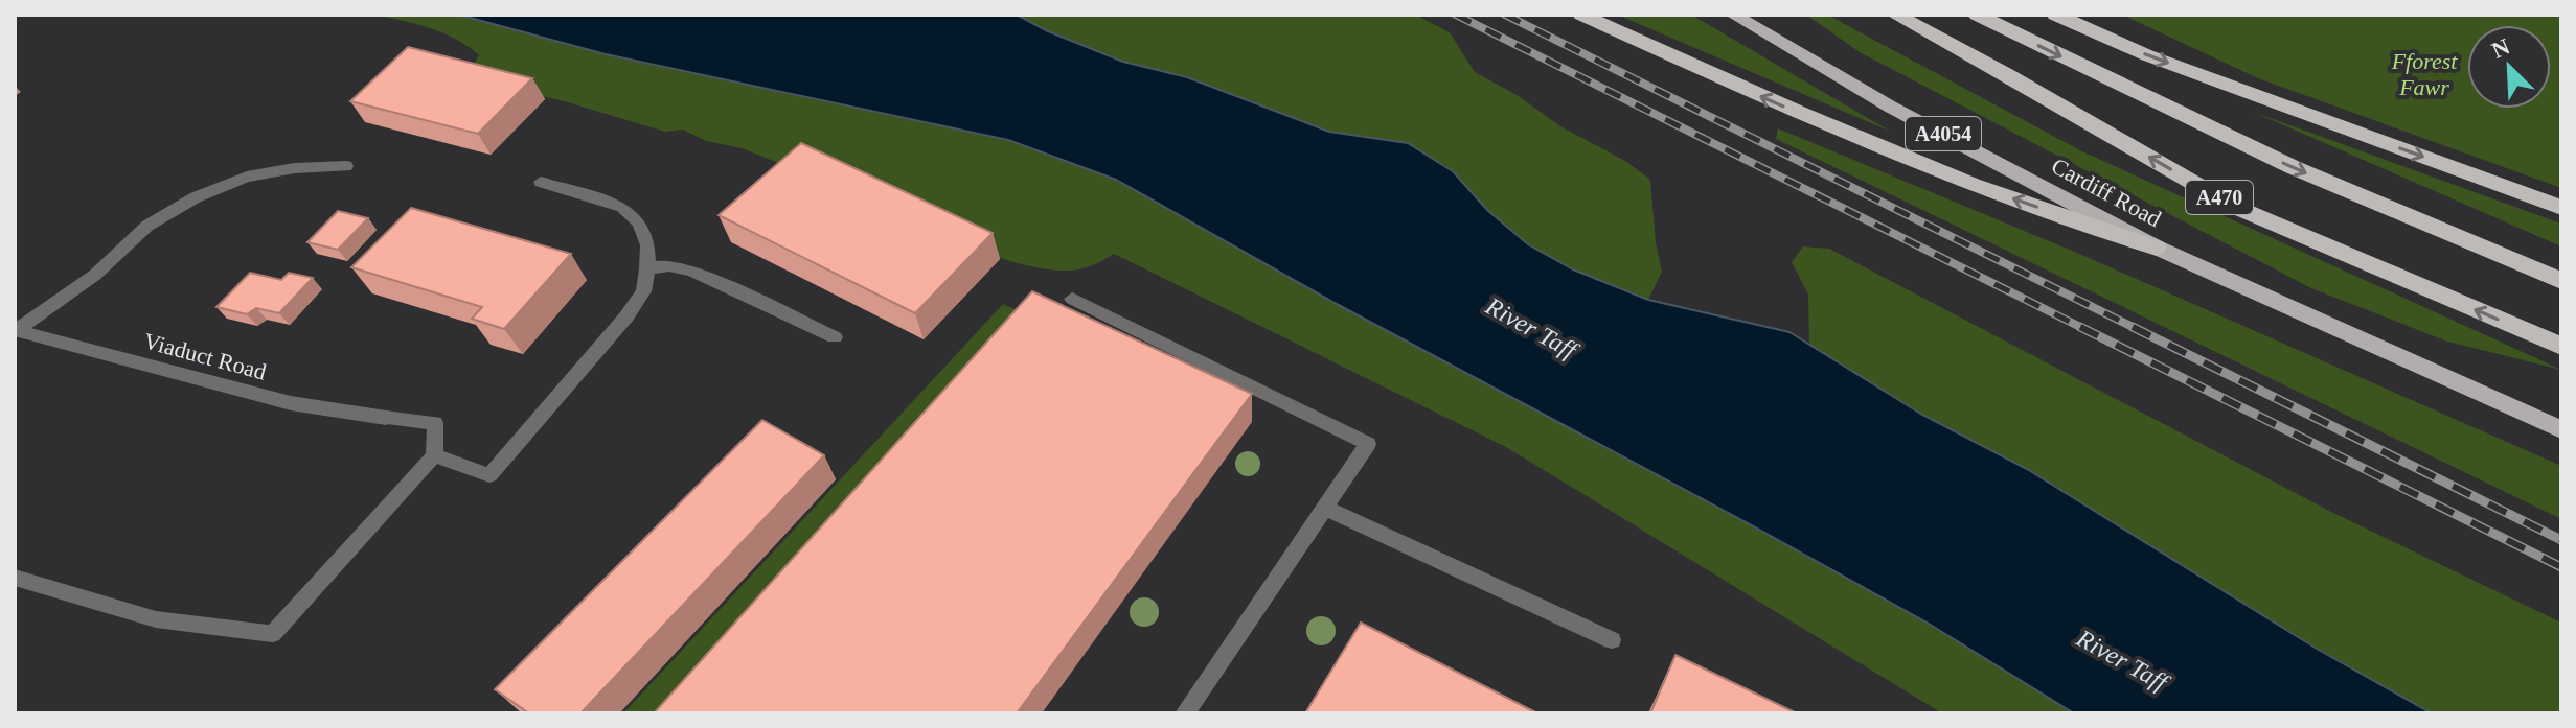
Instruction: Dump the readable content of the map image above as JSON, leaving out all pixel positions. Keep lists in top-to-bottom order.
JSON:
{
  "streets": {
    "highway": ["A470"],
    "main road": ["A4054", "Cardiff Road"],
    "street": ["Viaduct Road"]
  },
  "water": ["River Taff"],
  "parks": ["Fforest Fawr"],
  "north": "top left"
}
